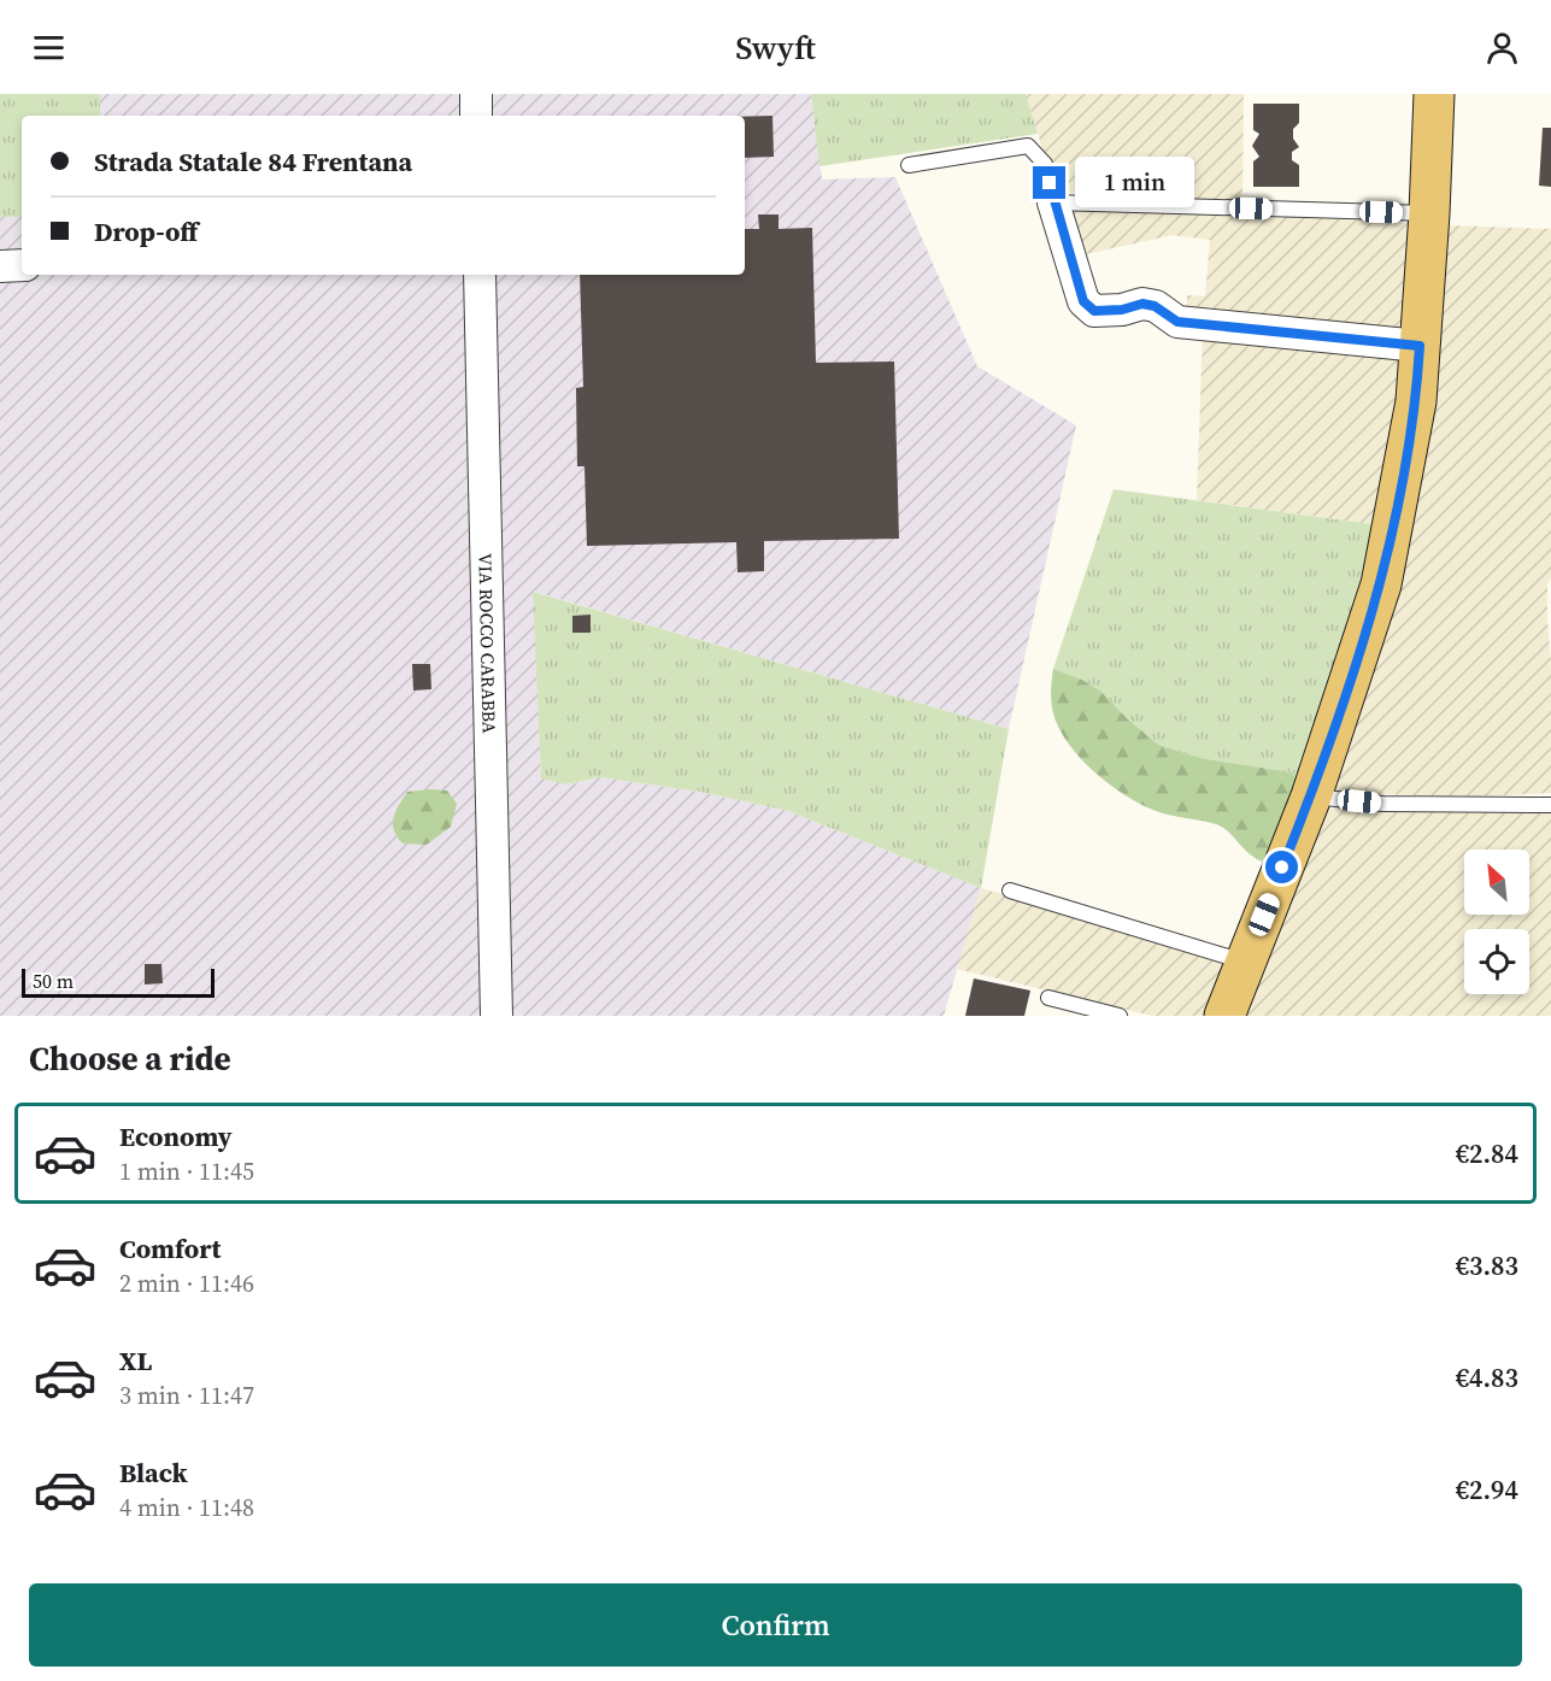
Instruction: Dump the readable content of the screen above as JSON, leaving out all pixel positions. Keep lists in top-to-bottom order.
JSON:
{
  "streets": {
    "street": ["VIA ROCCO CARABBA"]
  },
  "scale_bar": "50 m",
  "north": "top left",
  "page": {
    "header": "Swyft",
    "banner": ["Strada Statale 84 Frentana", "Drop-off"],
    "bubble": "1 min",
    "scale": "50 m",
    "heading": "Choose a ride",
    "list": [
      {
        "name": "Economy",
        "note": "1 min · 11:45",
        "value": "€2.84"
      },
      {
        "name": "Comfort",
        "note": "2 min · 11:46",
        "value": "€3.83"
      },
      {
        "name": "XL",
        "note": "3 min · 11:47",
        "value": "€4.83"
      },
      {
        "name": "Black",
        "note": "4 min · 11:48",
        "value": "€2.94"
      }
    ],
    "buttons": "Confirm"
  }
}
